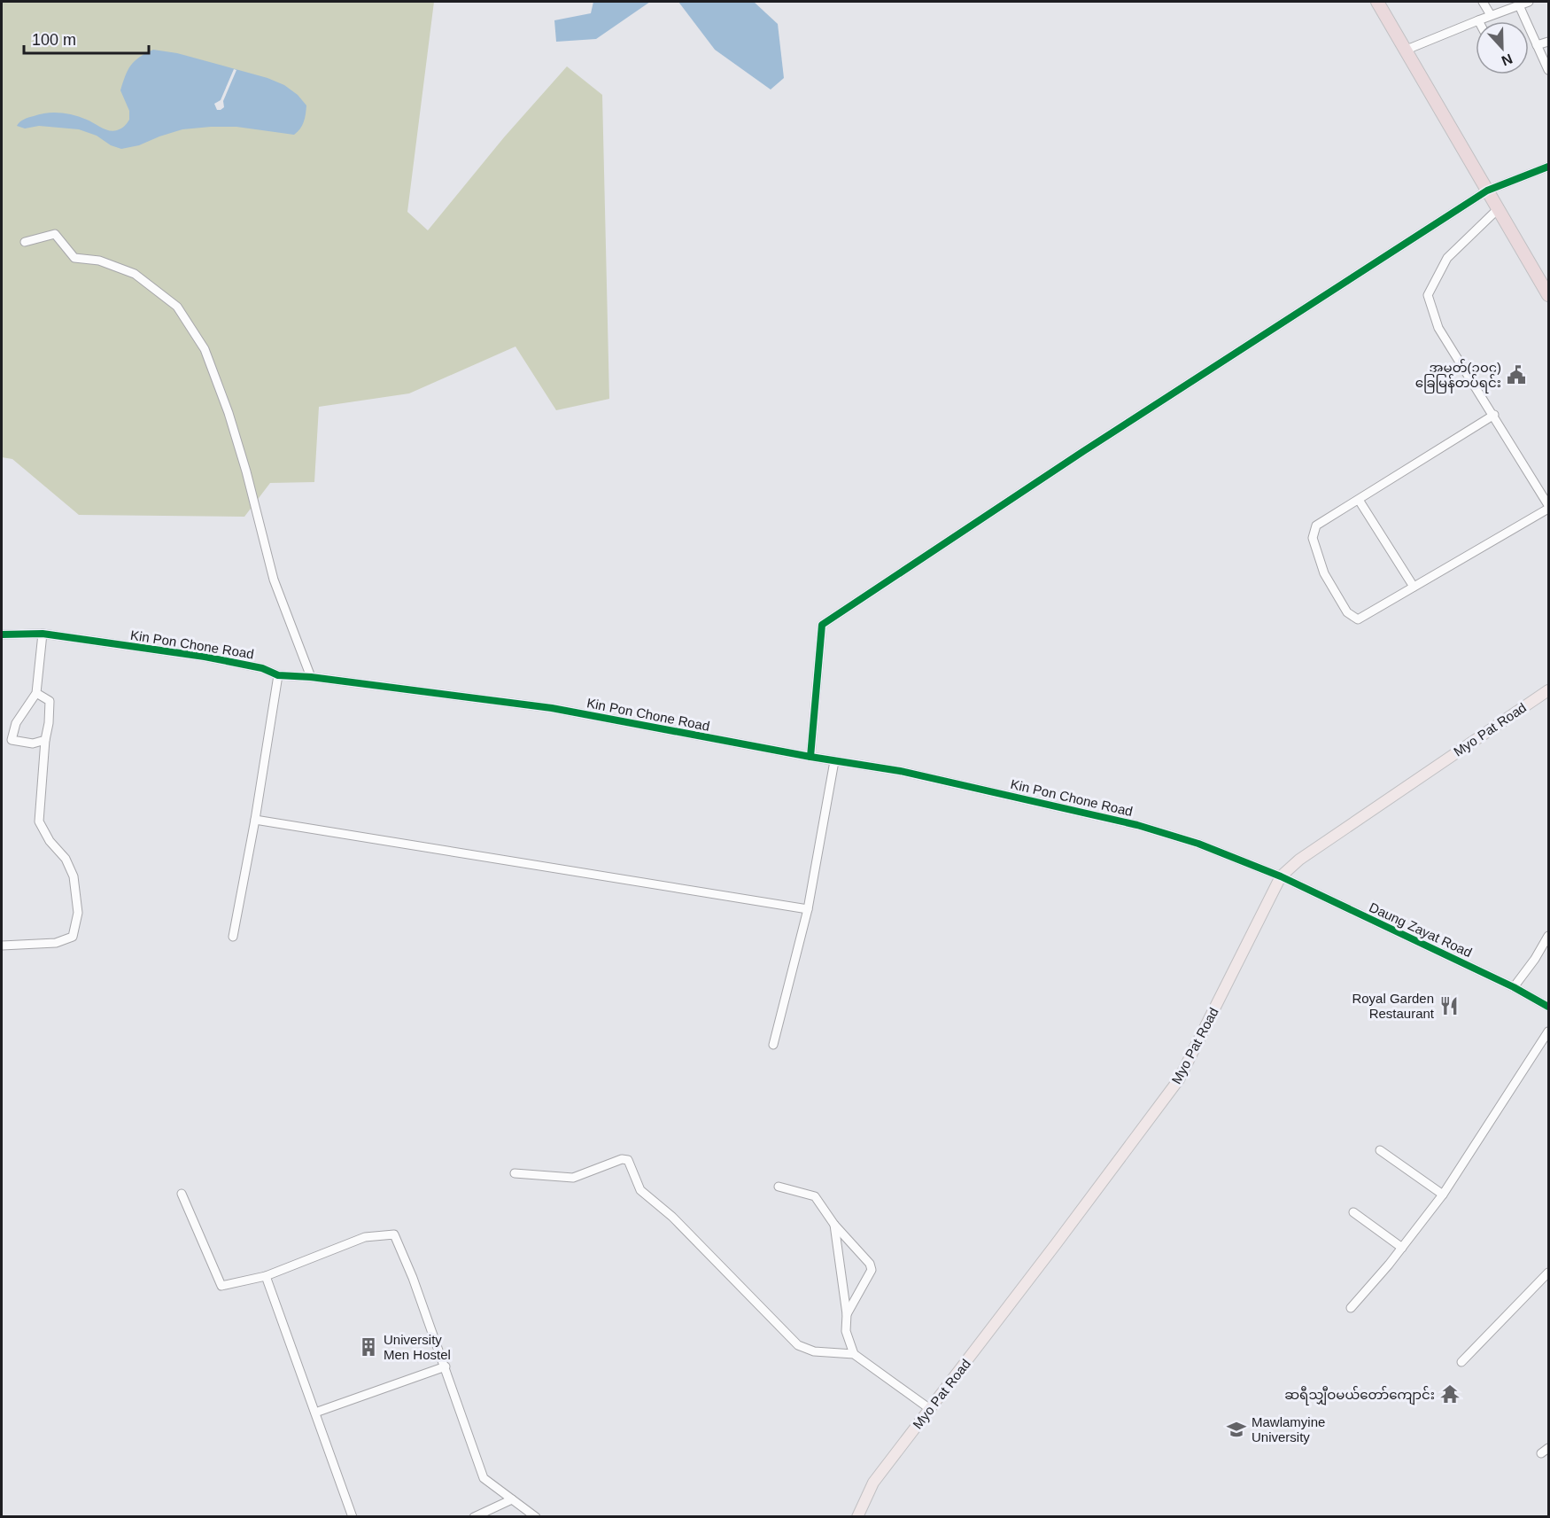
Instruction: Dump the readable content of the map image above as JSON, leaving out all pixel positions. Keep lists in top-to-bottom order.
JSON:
{
  "streets": {
    "main road": ["Myo Pat Road"],
    "street": ["Kin Pon Chone Road", "Daung Zayat Road"]
  },
  "crossings": [
    ["Kin Pon Chone Road", "Myo Pat Road"],
    ["Kin Pon Chone Road", "Daung Zayat Road"],
    ["Myo Pat Road", "Daung Zayat Road"]
  ],
  "places": {
    "public building": ["အမှတ်(၁၀၄) ခြေမြန်တပ်ရင်း"],
    "restaurant": ["Royal Garden Restaurant"],
    "building": ["University Men Hostel"],
    "temple": ["ဆရီသျှီဝမယ်တော်ကျောင်း"],
    "school or university": ["Mawlamyine University"]
  },
  "scale_bar": "100 m",
  "north": "bottom"
}
